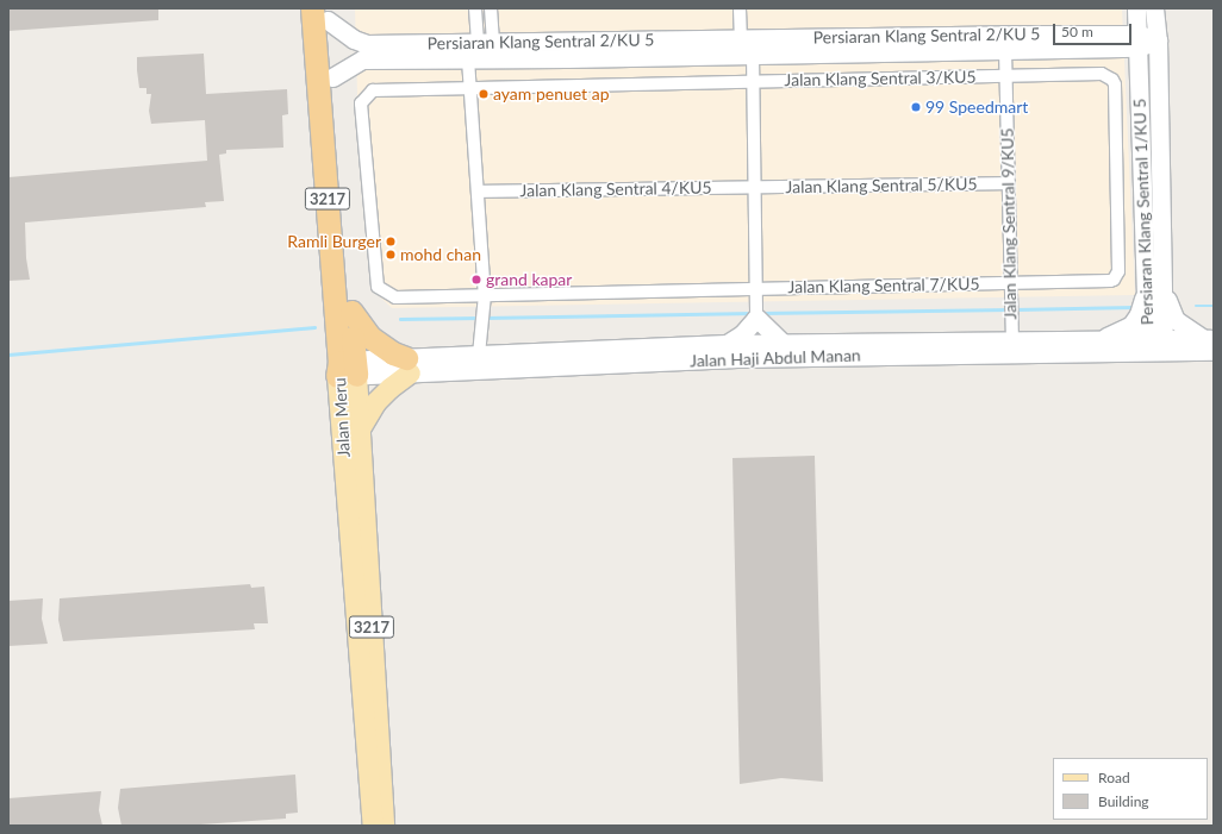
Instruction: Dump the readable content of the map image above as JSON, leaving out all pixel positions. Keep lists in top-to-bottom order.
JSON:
{
  "streets": {
    "highway": ["3217", "Jalan Meru"],
    "street": [
      "Persiaran Klang Sentral 2/KU 5",
      "Jalan Klang Sentral 3/KU5",
      "Jalan Klang Sentral 5/KU5",
      "Jalan Klang Sentral 4/KU5",
      "Persiaran Klang Sentral 1/KU 5",
      "Jalan Klang Sentral 9/KU5",
      "Jalan Klang Sentral 7/KU5",
      "Jalan Haji Abdul Manan"
    ]
  },
  "crossings": [
    ["Persiaran Klang Sentral 2/KU 5", "Persiaran Klang Sentral 1/KU 5"],
    ["Persiaran Klang Sentral 2/KU 5", "Jalan Klang Sentral 9/KU5"],
    ["Persiaran Klang Sentral 2/KU 5", "Jalan Meru"],
    ["Jalan Klang Sentral 3/KU5", "Jalan Klang Sentral 9/KU5"],
    ["Jalan Klang Sentral 3/KU5", "Jalan Klang Sentral 7/KU5"],
    ["Jalan Klang Sentral 5/KU5", "Jalan Klang Sentral 4/KU5"],
    ["Jalan Klang Sentral 5/KU5", "Jalan Klang Sentral 9/KU5"],
    ["Persiaran Klang Sentral 1/KU 5", "Jalan Haji Abdul Manan"],
    ["Jalan Klang Sentral 9/KU5", "Jalan Klang Sentral 7/KU5"],
    ["Jalan Klang Sentral 9/KU5", "Jalan Haji Abdul Manan"],
    ["Jalan Haji Abdul Manan", "Jalan Meru"]
  ],
  "places": [
    "ayam penuet ap",
    "99 Speedmart",
    "Ramli Burger",
    "mohd chan",
    "grand kapar"
  ],
  "legend": ["Road", "Building"],
  "scale_bar": "50 m"
}
